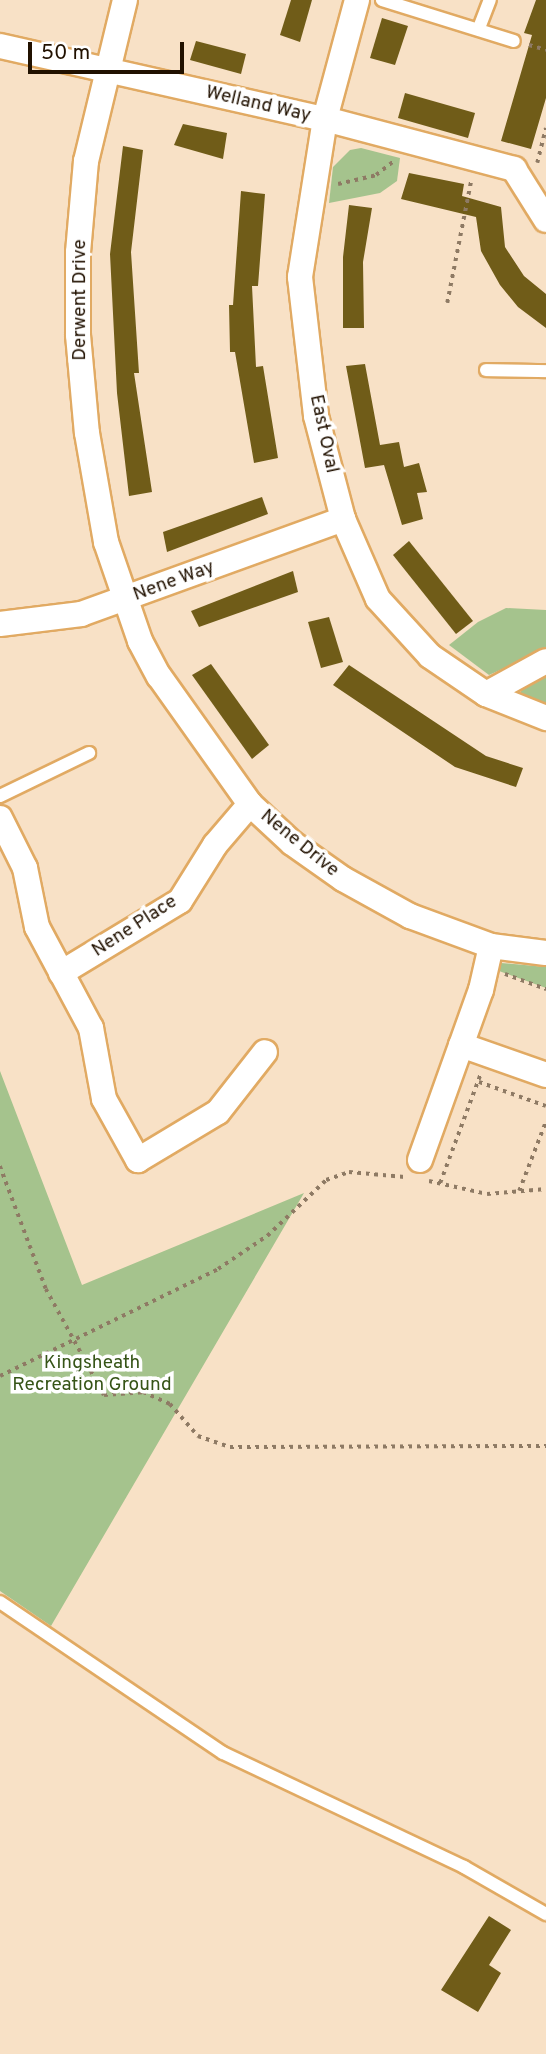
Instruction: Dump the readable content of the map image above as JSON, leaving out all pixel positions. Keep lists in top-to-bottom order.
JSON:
{
  "streets": {
    "street": [
      "Welland Way",
      "Derwent Drive",
      "East Oval",
      "Nene Way",
      "Nene Drive",
      "Nene Place"
    ]
  },
  "crossings": [
    ["Welland Way", "Derwent Drive"],
    ["Welland Way", "East Oval"],
    ["Derwent Drive", "Nene Way"],
    ["Derwent Drive", "Nene Drive"],
    ["East Oval", "Nene Way"],
    ["Nene Way", "Nene Drive"],
    ["Nene Drive", "Nene Place"]
  ],
  "parks": ["Kingsheath Recreation Ground"],
  "scale_bar": "50 m"
}
